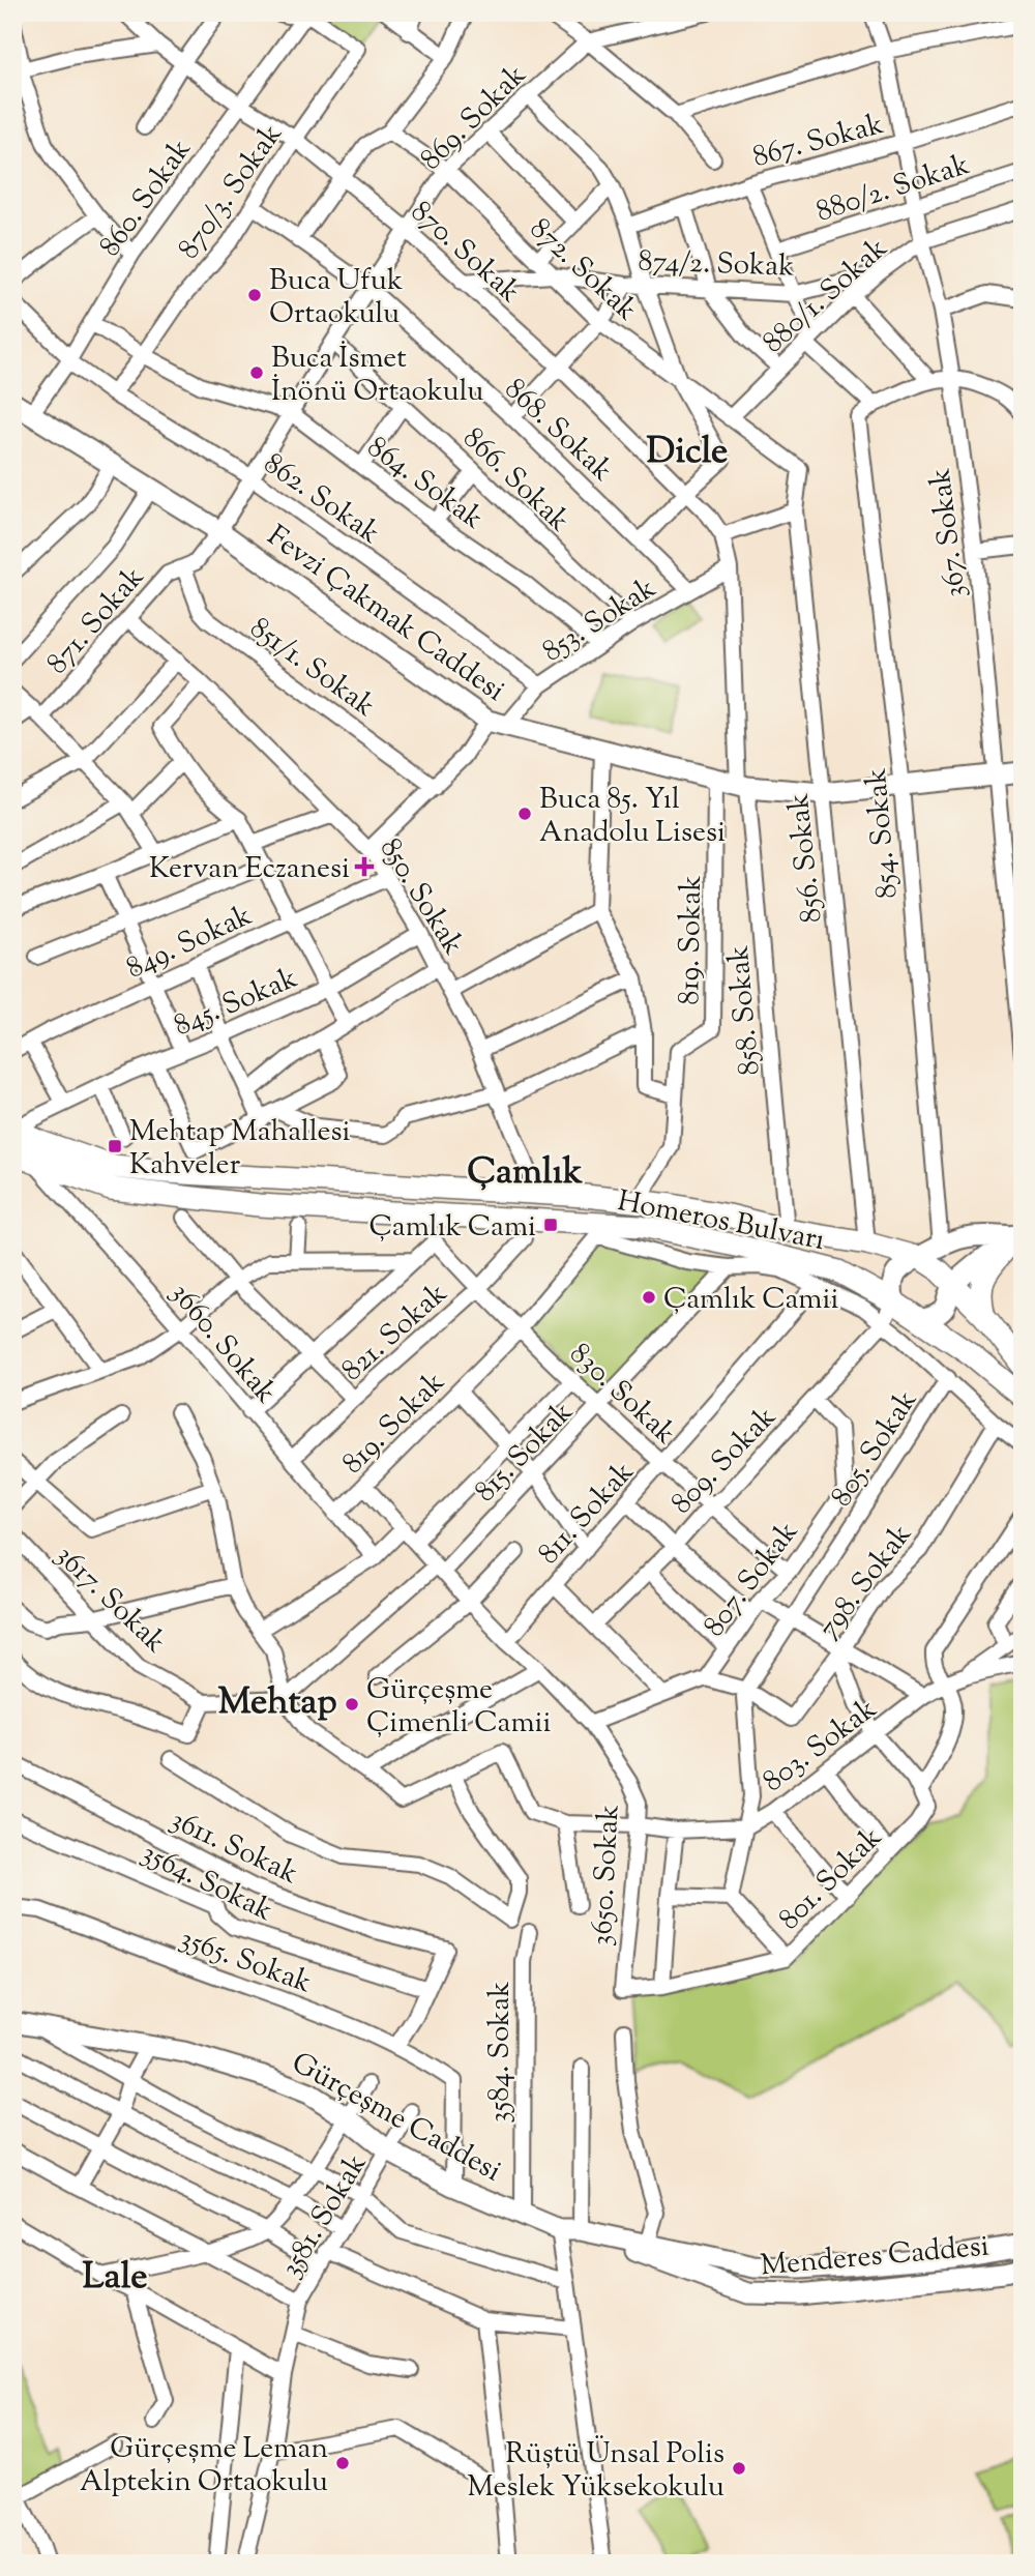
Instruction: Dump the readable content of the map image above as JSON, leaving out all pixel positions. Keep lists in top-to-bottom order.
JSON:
{
  "streets": {
    "main road": [
      "Fevzi Çakmak Caddesi",
      "Homeros Bulvarı",
      "Gürçeşme Caddesi",
      "Menderes Caddesi"
    ],
    "street": [
      "869. Sokak",
      "867. Sokak",
      "880/2. Sokak",
      "870/3. Sokak",
      "860. Sokak",
      "870. Sokak",
      "874/2. Sokak",
      "872. Sokak",
      "880/1. Sokak",
      "868. Sokak",
      "866. Sokak",
      "864. Sokak",
      "862. Sokak",
      "367. Sokak",
      "853. Sokak",
      "871. Sokak",
      "851/1. Sokak",
      "854. Sokak",
      "856. Sokak",
      "850. Sokak",
      "849. Sokak",
      "819. Sokak",
      "845. Sokak",
      "858. Sokak",
      "821. Sokak",
      "3660. Sokak",
      "830. Sokak",
      "805. Sokak",
      "815. Sokak",
      "809. Sokak",
      "811. Sokak",
      "807. Sokak",
      "798. Sokak",
      "3617. Sokak",
      "803. Sokak",
      "3611. Sokak",
      "3650. Sokak",
      "801. Sokak",
      "3564. Sokak",
      "3565. Sokak",
      "3584. Sokak",
      "3581. Sokak"
    ]
  },
  "crossings": [
    ["869. Sokak", "870. Sokak"],
    ["869. Sokak", "872. Sokak"],
    ["869. Sokak", "868. Sokak"],
    ["869. Sokak", "866. Sokak"],
    ["869. Sokak", "864. Sokak"],
    ["869. Sokak", "862. Sokak"],
    ["869. Sokak", "Fevzi Çakmak Caddesi"],
    ["869. Sokak", "871. Sokak"],
    ["867. Sokak", "367. Sokak"],
    ["880/2. Sokak", "367. Sokak"],
    ["870/3. Sokak", "860. Sokak"],
    ["870/3. Sokak", "870. Sokak"],
    ["870/3. Sokak", "868. Sokak"],
    ["870/3. Sokak", "864. Sokak"],
    ["870/3. Sokak", "862. Sokak"],
    ["860. Sokak", "870. Sokak"],
    ["860. Sokak", "864. Sokak"],
    ["860. Sokak", "862. Sokak"],
    ["860. Sokak", "Fevzi Çakmak Caddesi"],
    ["870. Sokak", "874/2. Sokak"],
    ["870. Sokak", "872. Sokak"],
    ["870. Sokak", "853. Sokak"],
    ["870. Sokak", "858. Sokak"],
    ["874/2. Sokak", "872. Sokak"],
    ["874/2. Sokak", "880/1. Sokak"],
    ["880/1. Sokak", "367. Sokak"],
    ["880/1. Sokak", "856. Sokak"],
    ["868. Sokak", "853. Sokak"],
    ["866. Sokak", "853. Sokak"],
    ["864. Sokak", "853. Sokak"],
    ["862. Sokak", "853. Sokak"],
    ["367. Sokak", "Fevzi Çakmak Caddesi"],
    ["Fevzi Çakmak Caddesi", "853. Sokak"],
    ["Fevzi Çakmak Caddesi", "871. Sokak"],
    ["Fevzi Çakmak Caddesi", "854. Sokak"],
    ["Fevzi Çakmak Caddesi", "856. Sokak"],
    ["Fevzi Çakmak Caddesi", "819. Sokak"],
    ["Fevzi Çakmak Caddesi", "858. Sokak"],
    ["853. Sokak", "851/1. Sokak"],
    ["853. Sokak", "850. Sokak"],
    ["853. Sokak", "858. Sokak"],
    ["871. Sokak", "851/1. Sokak"],
    ["871. Sokak", "850. Sokak"],
    ["856. Sokak", "Homeros Bulvarı"],
    ["850. Sokak", "849. Sokak"],
    ["850. Sokak", "845. Sokak"],
    ["850. Sokak", "Homeros Bulvarı"],
    ["819. Sokak", "Homeros Bulvarı"],
    ["819. Sokak", "3660. Sokak"],
    ["819. Sokak", "830. Sokak"],
    ["819. Sokak", "3650. Sokak"],
    ["858. Sokak", "Homeros Bulvarı"],
    ["Homeros Bulvarı", "809. Sokak"],
    ["821. Sokak", "3660. Sokak"],
    ["821. Sokak", "830. Sokak"],
    ["830. Sokak", "815. Sokak"],
    ["830. Sokak", "809. Sokak"],
    ["830. Sokak", "811. Sokak"],
    ["830. Sokak", "807. Sokak"],
    ["805. Sokak", "798. Sokak"],
    ["815. Sokak", "3650. Sokak"],
    ["809. Sokak", "807. Sokak"],
    ["811. Sokak", "3650. Sokak"],
    ["807. Sokak", "798. Sokak"],
    ["807. Sokak", "3650. Sokak"],
    ["803. Sokak", "3650. Sokak"],
    ["803. Sokak", "801. Sokak"],
    ["3611. Sokak", "3564. Sokak"],
    ["3650. Sokak", "801. Sokak"],
    ["3565. Sokak", "Gürçeşme Caddesi"],
    ["3584. Sokak", "Gürçeşme Caddesi"],
    ["Gürçeşme Caddesi", "3581. Sokak"],
    ["Gürçeşme Caddesi", "Menderes Caddesi"]
  ],
  "districts": [
    "Dicle",
    "Çamlık",
    "Mehtap",
    "Lale"
  ],
  "places": {
    "other": [
      "Buca Ufuk Ortaokulu",
      "Buca İsmet İnönü Ortaokulu",
      "Buca 85. Yıl Anadolu Lisesi",
      "Çamlık Camii",
      "Gürçeşme Çimenli Camii",
      "Gürçeşme Leman Alptekin Ortaokulu",
      "Rüştü Ünsal Polis Meslek Yüksekokulu"
    ],
    "health": ["Kervan Eczanesi"],
    "transit": ["Mehtap Mahallesi Kahveler", "Çamlık Cami"]
  }
}
